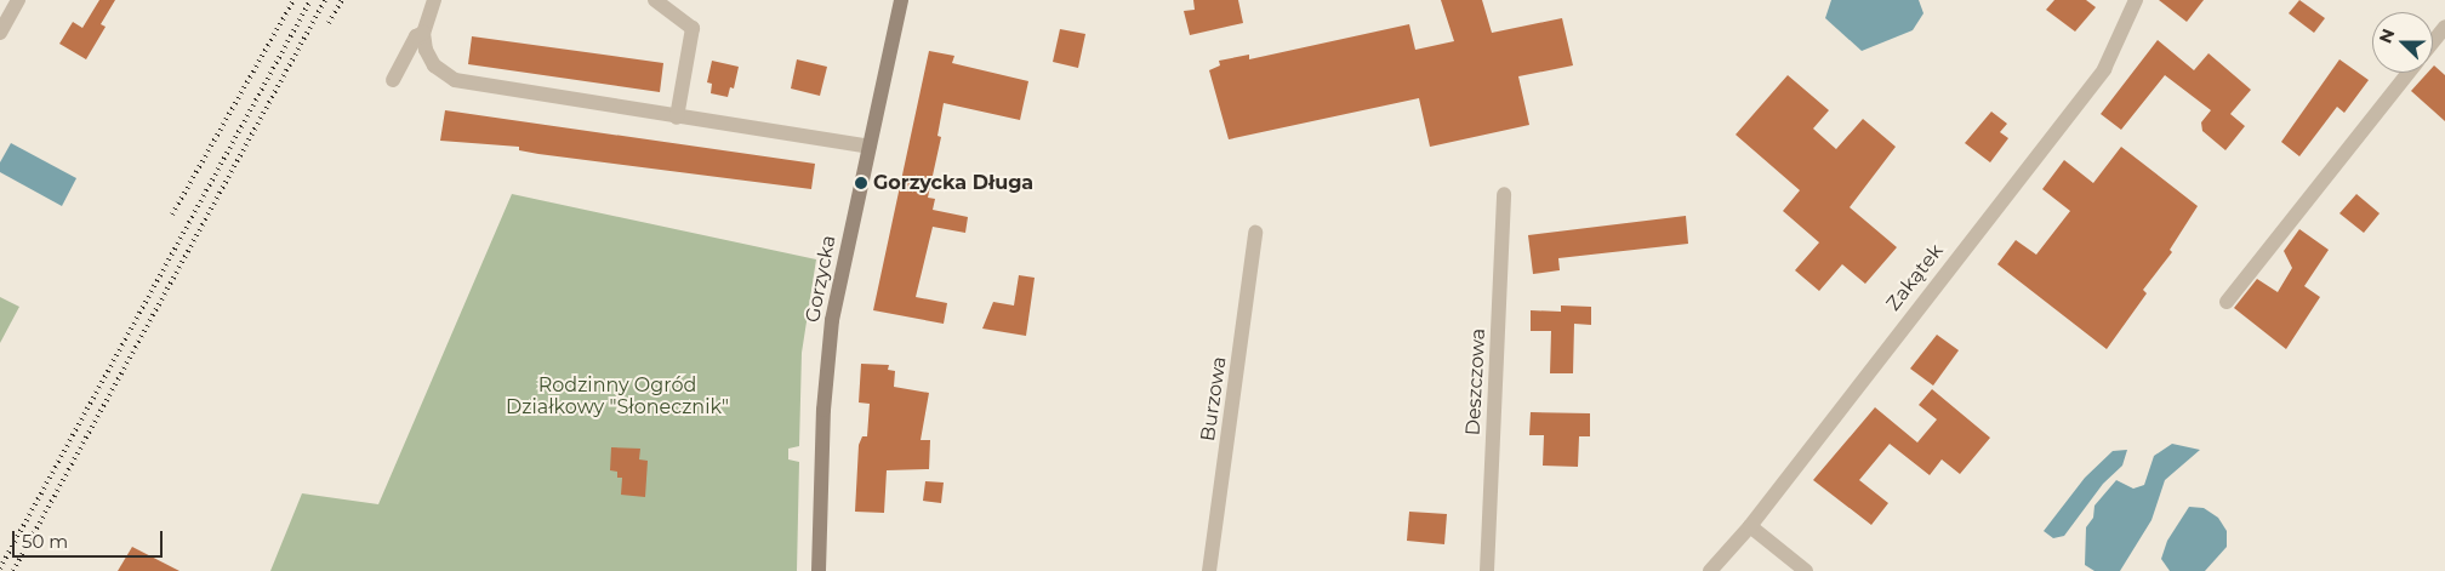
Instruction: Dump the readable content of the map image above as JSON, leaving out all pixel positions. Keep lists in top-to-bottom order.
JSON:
{
  "streets": {
    "street": [
      "Zakątek",
      "Gorzycka",
      "Deszczowa",
      "Burzowa"
    ]
  },
  "parks": ["Rodzinny Ogród Działkowy \"Słonecznik\""],
  "places": ["Gorzycka Długa"],
  "scale_bar": "50 m",
  "north": "left"
}
